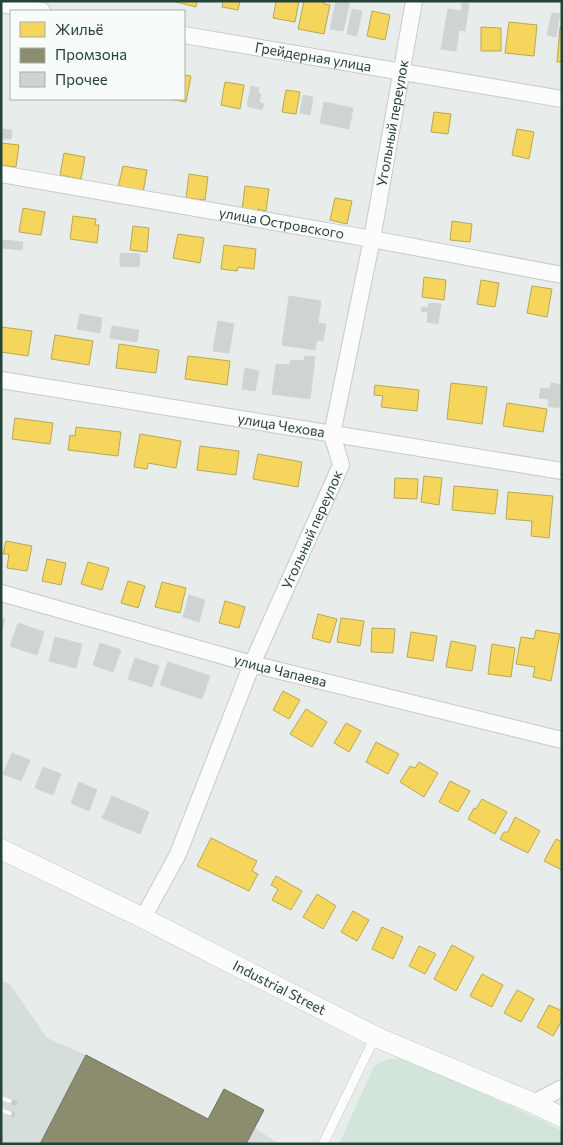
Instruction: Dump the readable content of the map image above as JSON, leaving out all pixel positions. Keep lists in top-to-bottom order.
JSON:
{
  "streets": {
    "street": [
      "Грейдерная улица",
      "Угольный переулок",
      "улица Островского",
      "улица Чехова",
      "улица Чапаева",
      "Industrial Street"
    ]
  },
  "crossings": [
    ["Грейдерная улица", "Угольный переулок"],
    ["Угольный переулок", "улица Островского"],
    ["Угольный переулок", "улица Чехова"],
    ["Угольный переулок", "улица Чапаева"],
    ["Угольный переулок", "Industrial Street"]
  ],
  "legend": ["Жильё", "Промзона", "Прочее"]
}
